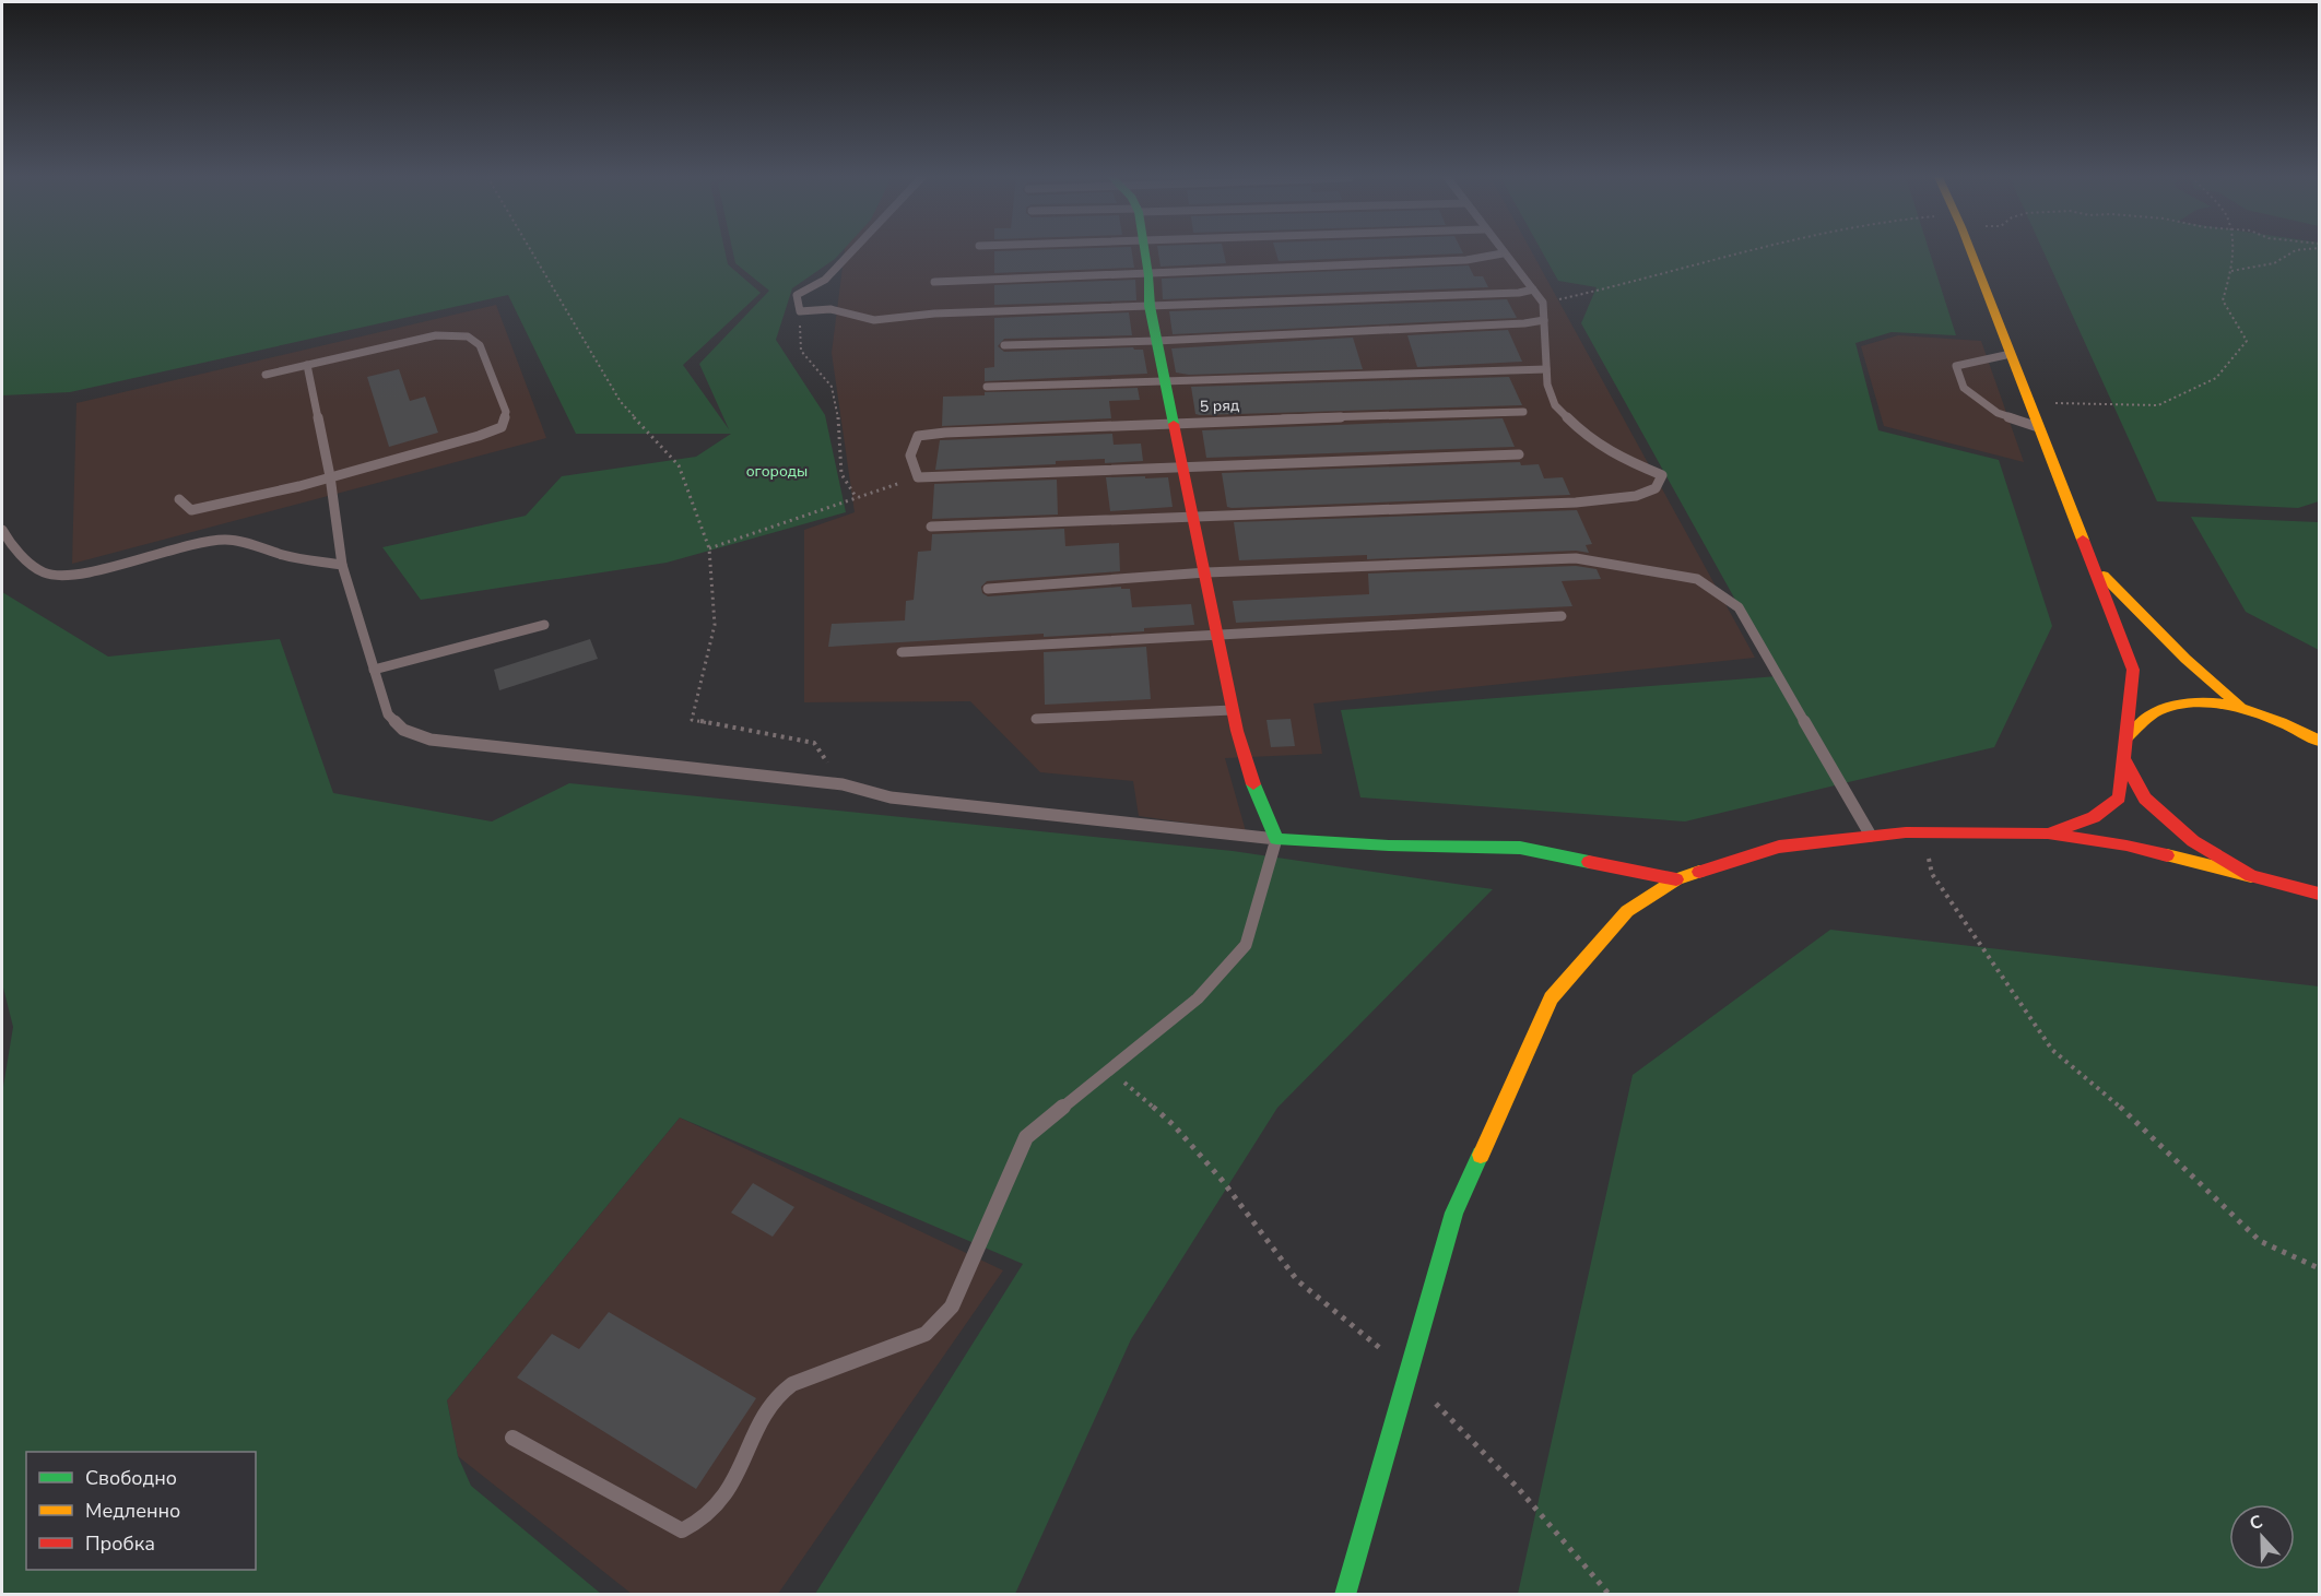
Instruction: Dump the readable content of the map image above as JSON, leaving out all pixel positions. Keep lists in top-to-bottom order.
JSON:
{
  "streets": {
    "lane": ["5 ряд"]
  },
  "parks": ["огороды"],
  "legend": ["Свободно", "Медленно", "Пробка"],
  "north": "top"
}
